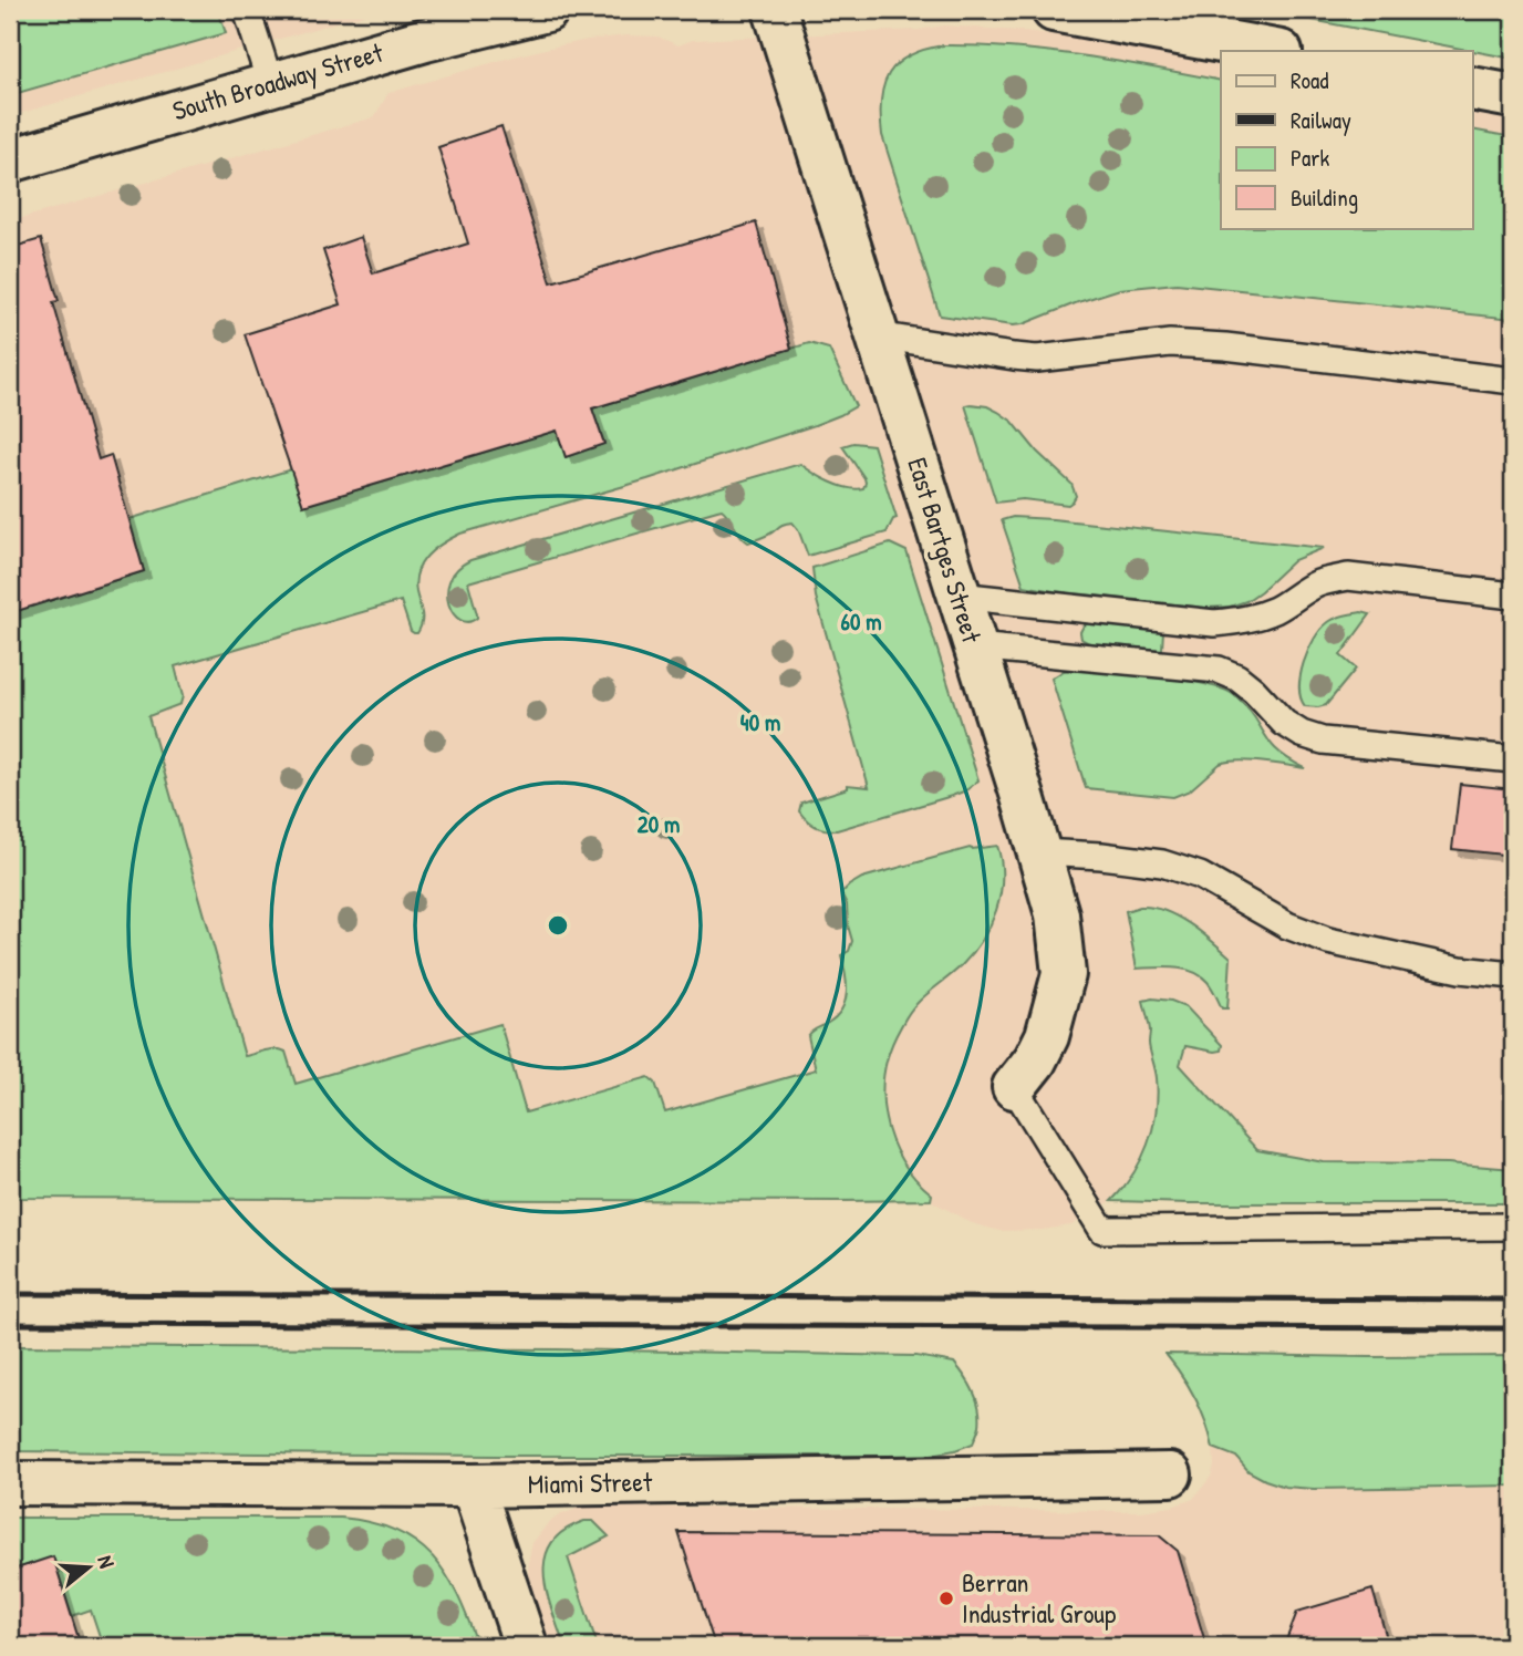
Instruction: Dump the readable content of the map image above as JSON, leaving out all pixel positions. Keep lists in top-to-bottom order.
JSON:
{
  "streets": {
    "street": ["South Broadway Street", "East Bartges Street", "Miami Street"]
  },
  "places": ["Berran Industrial Group"],
  "legend": [
    "Road",
    "Railway",
    "Park",
    "Building"
  ],
  "north": "right",
  "rings": ["60 m", "40 m", "20 m"]
}
